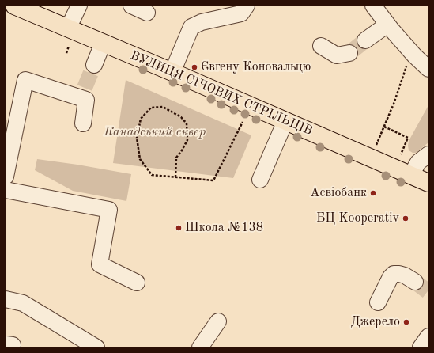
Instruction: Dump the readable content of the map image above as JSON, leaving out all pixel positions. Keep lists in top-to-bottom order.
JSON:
{
  "streets": {
    "main road": ["ВУЛИЦЯ СІЧОВИХ СТРІЛЬЦІВ"]
  },
  "parks": ["Канадський сквер"],
  "places": [
    "Євгену Коновальцю",
    "Асвіобанк",
    "БЦ Kooperativ",
    "Школа №138",
    "Джерело"
  ]
}
